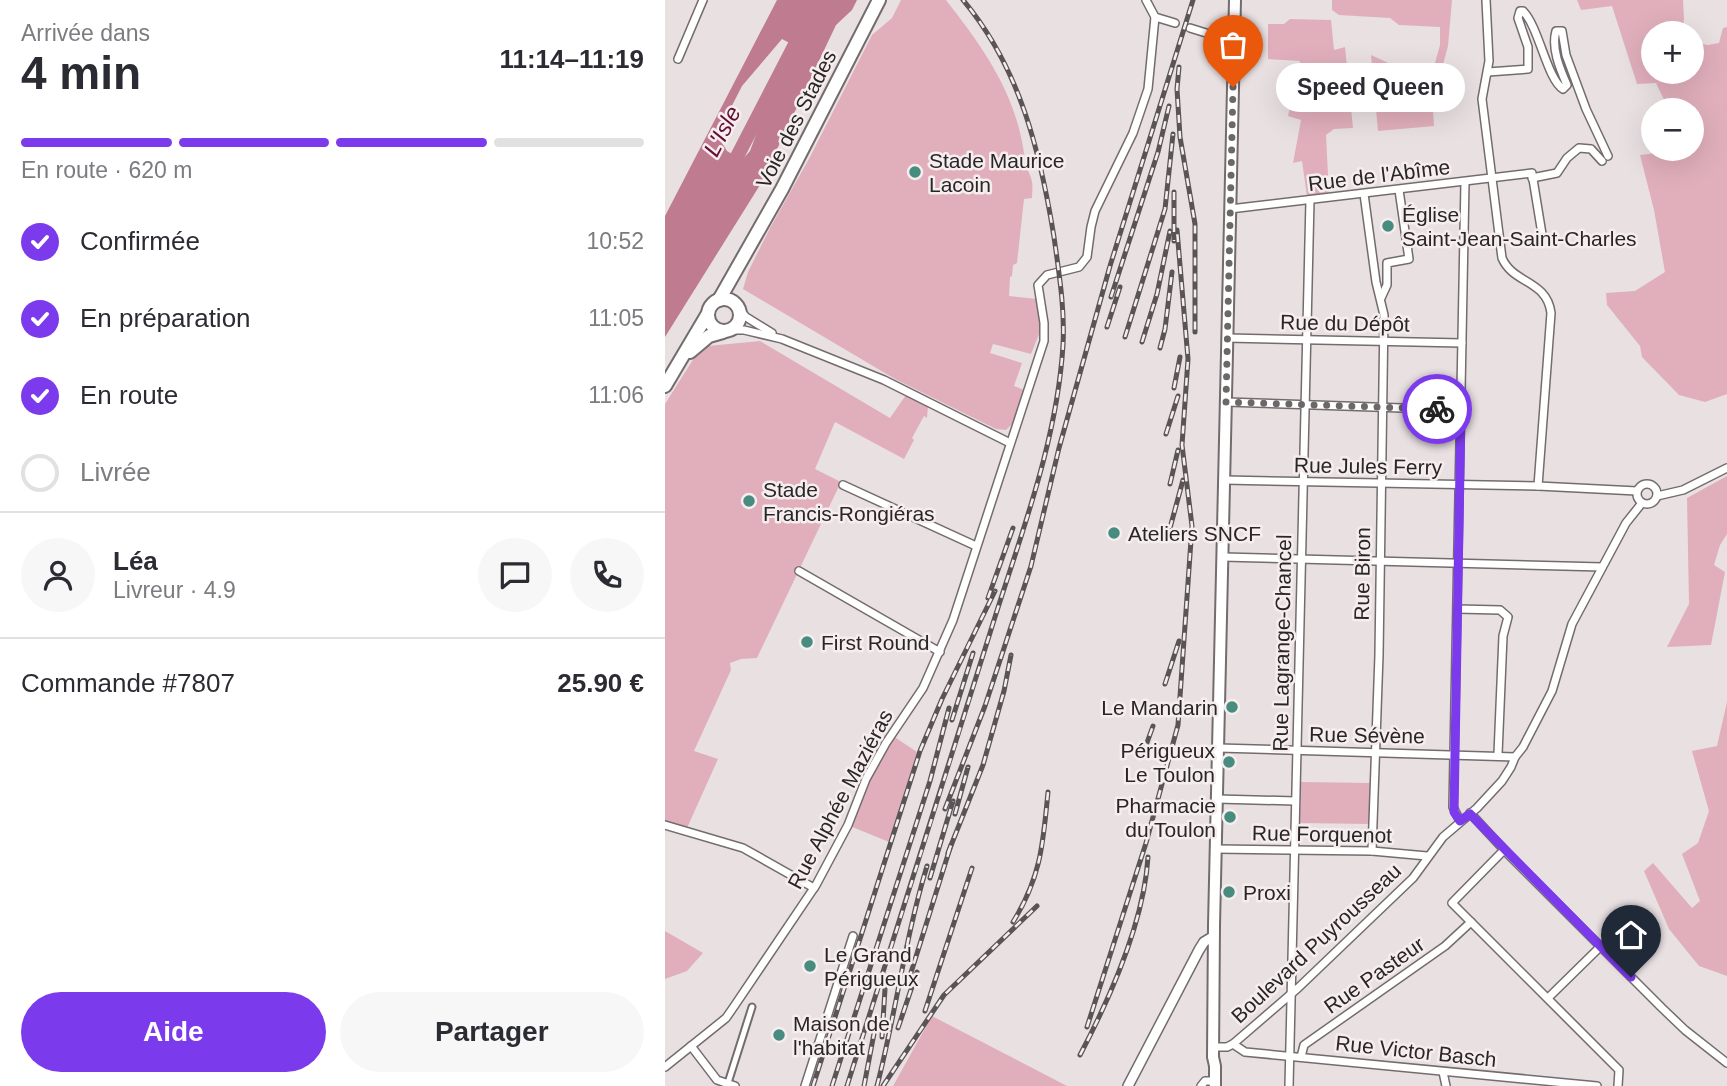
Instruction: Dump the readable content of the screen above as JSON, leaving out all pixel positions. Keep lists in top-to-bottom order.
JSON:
{
  "streets": {
    "main road": ["Voie des Stades"],
    "street": [
      "Rue de l'Abîme",
      "Rue du Dépôt",
      "Rue Jules Ferry",
      "Rue Biron",
      "Rue Lagrange-Chancel",
      "Rue Sévène",
      "Rue Alphée Maziéras",
      "Rue Forquenot",
      "Boulevard Puyrousseau",
      "Rue Pasteur",
      "Rue Victor Basch"
    ]
  },
  "crossings": [
    ["Rue de l'Abîme", "Rue Biron"],
    ["Rue de l'Abîme", "Rue Lagrange-Chancel"],
    ["Rue du Dépôt", "Rue Biron"],
    ["Rue du Dépôt", "Rue Lagrange-Chancel"],
    ["Rue Jules Ferry", "Rue Biron"],
    ["Rue Jules Ferry", "Rue Lagrange-Chancel"],
    ["Rue Jules Ferry", "Boulevard Puyrousseau"],
    ["Rue Biron", "Rue Sévène"],
    ["Rue Biron", "Rue Forquenot"],
    ["Rue Lagrange-Chancel", "Rue Sévène"],
    ["Rue Lagrange-Chancel", "Rue Forquenot"],
    ["Rue Lagrange-Chancel", "Boulevard Puyrousseau"],
    ["Rue Lagrange-Chancel", "Rue Victor Basch"],
    ["Rue Sévène", "Boulevard Puyrousseau"],
    ["Rue Forquenot", "Boulevard Puyrousseau"],
    ["Boulevard Puyrousseau", "Rue Victor Basch"],
    ["Rue Pasteur", "Rue Victor Basch"]
  ],
  "water": ["L'Isle"],
  "places": [
    "Speed Queen",
    "Stade Maurice Lacoin",
    "Église Saint-Jean-Saint-Charles",
    "Stade Francis-Rongiéras",
    "Ateliers SNCF",
    "First Round",
    "Le Mandarin",
    "Périgueux Le Toulon",
    "Pharmacie du Toulon",
    "Proxi",
    "Le Grand Périgueux",
    "Maison de l'habitat"
  ],
  "page": {
    "heading": ["4 min", "Arrivée dans", "11:14–11:19"],
    "panel": [
      "Léa",
      "Livreur · 4.9",
      "Commande #7807",
      "25.90 €"
    ],
    "map_buttons": ["+", "−"],
    "bubble": "Speed Queen",
    "bar": "En route · 620 m",
    "list": [
      ["Confirmée", "10:52"],
      ["En préparation", "11:05"],
      ["En route", "11:06"],
      "Livrée"
    ],
    "buttons": ["Aide", "Partager"]
  }
}
